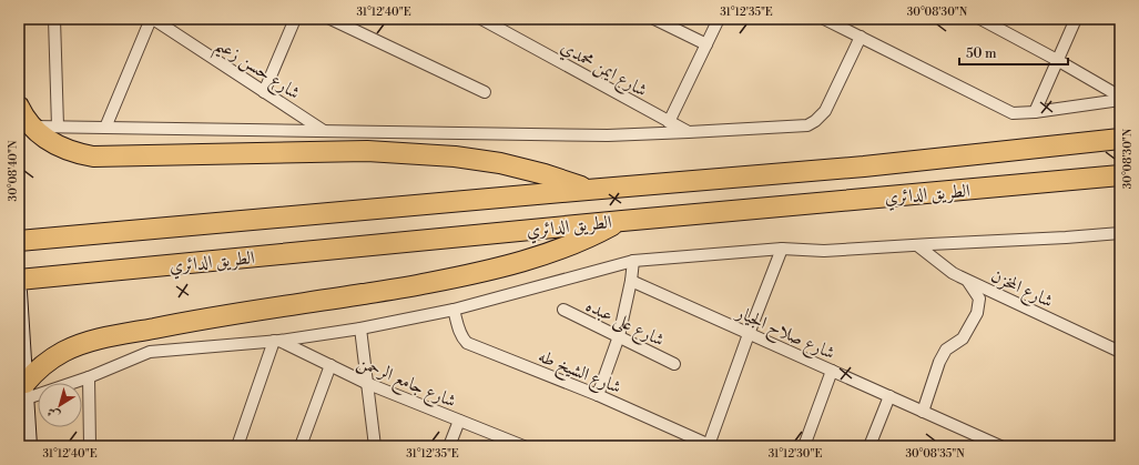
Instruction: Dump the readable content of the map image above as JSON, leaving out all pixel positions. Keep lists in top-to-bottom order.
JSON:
{
  "streets": {
    "highway": ["الطريق الدائري"],
    "street": [
      "شارع حسن زعيم",
      "شارع ايمن محمدي",
      "شارع المخزن",
      "شارع على عبده",
      "شارع صلاح الجيار",
      "شارع الشيخ طه",
      "شارع جامع الرحمن"
    ]
  },
  "scale_bar": "50 m",
  "north": "bottom left",
  "coordinates": [
    "31°12'40\"E",
    "31°12'35\"E",
    "30°08'30\"N",
    "30°08'40\"N",
    "31°12'30\"E",
    "30°08'35\"N"
  ]
}
